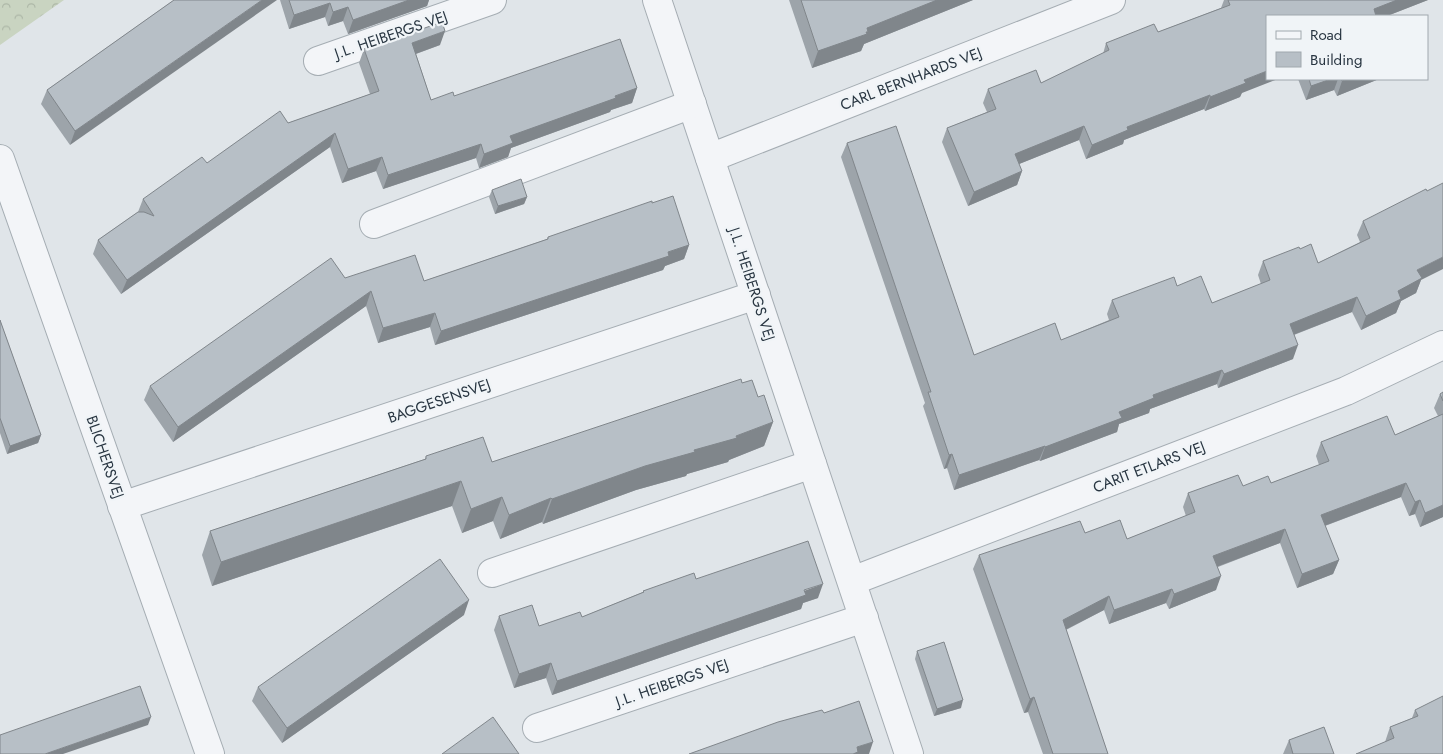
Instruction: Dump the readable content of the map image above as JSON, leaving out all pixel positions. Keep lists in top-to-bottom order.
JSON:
{
  "streets": {
    "street": [
      "J.L. HEIBERGS VEJ",
      "CARL BERNHARDS VEJ",
      "BAGGESENSVEJ",
      "BLICHERSVEJ",
      "CARIT ETLARS VEJ"
    ]
  },
  "crossings": [
    ["J.L. HEIBERGS VEJ", "CARL BERNHARDS VEJ"],
    ["J.L. HEIBERGS VEJ", "BAGGESENSVEJ"],
    ["J.L. HEIBERGS VEJ", "CARIT ETLARS VEJ"],
    ["BAGGESENSVEJ", "BLICHERSVEJ"]
  ],
  "legend": ["Road", "Building"]
}
